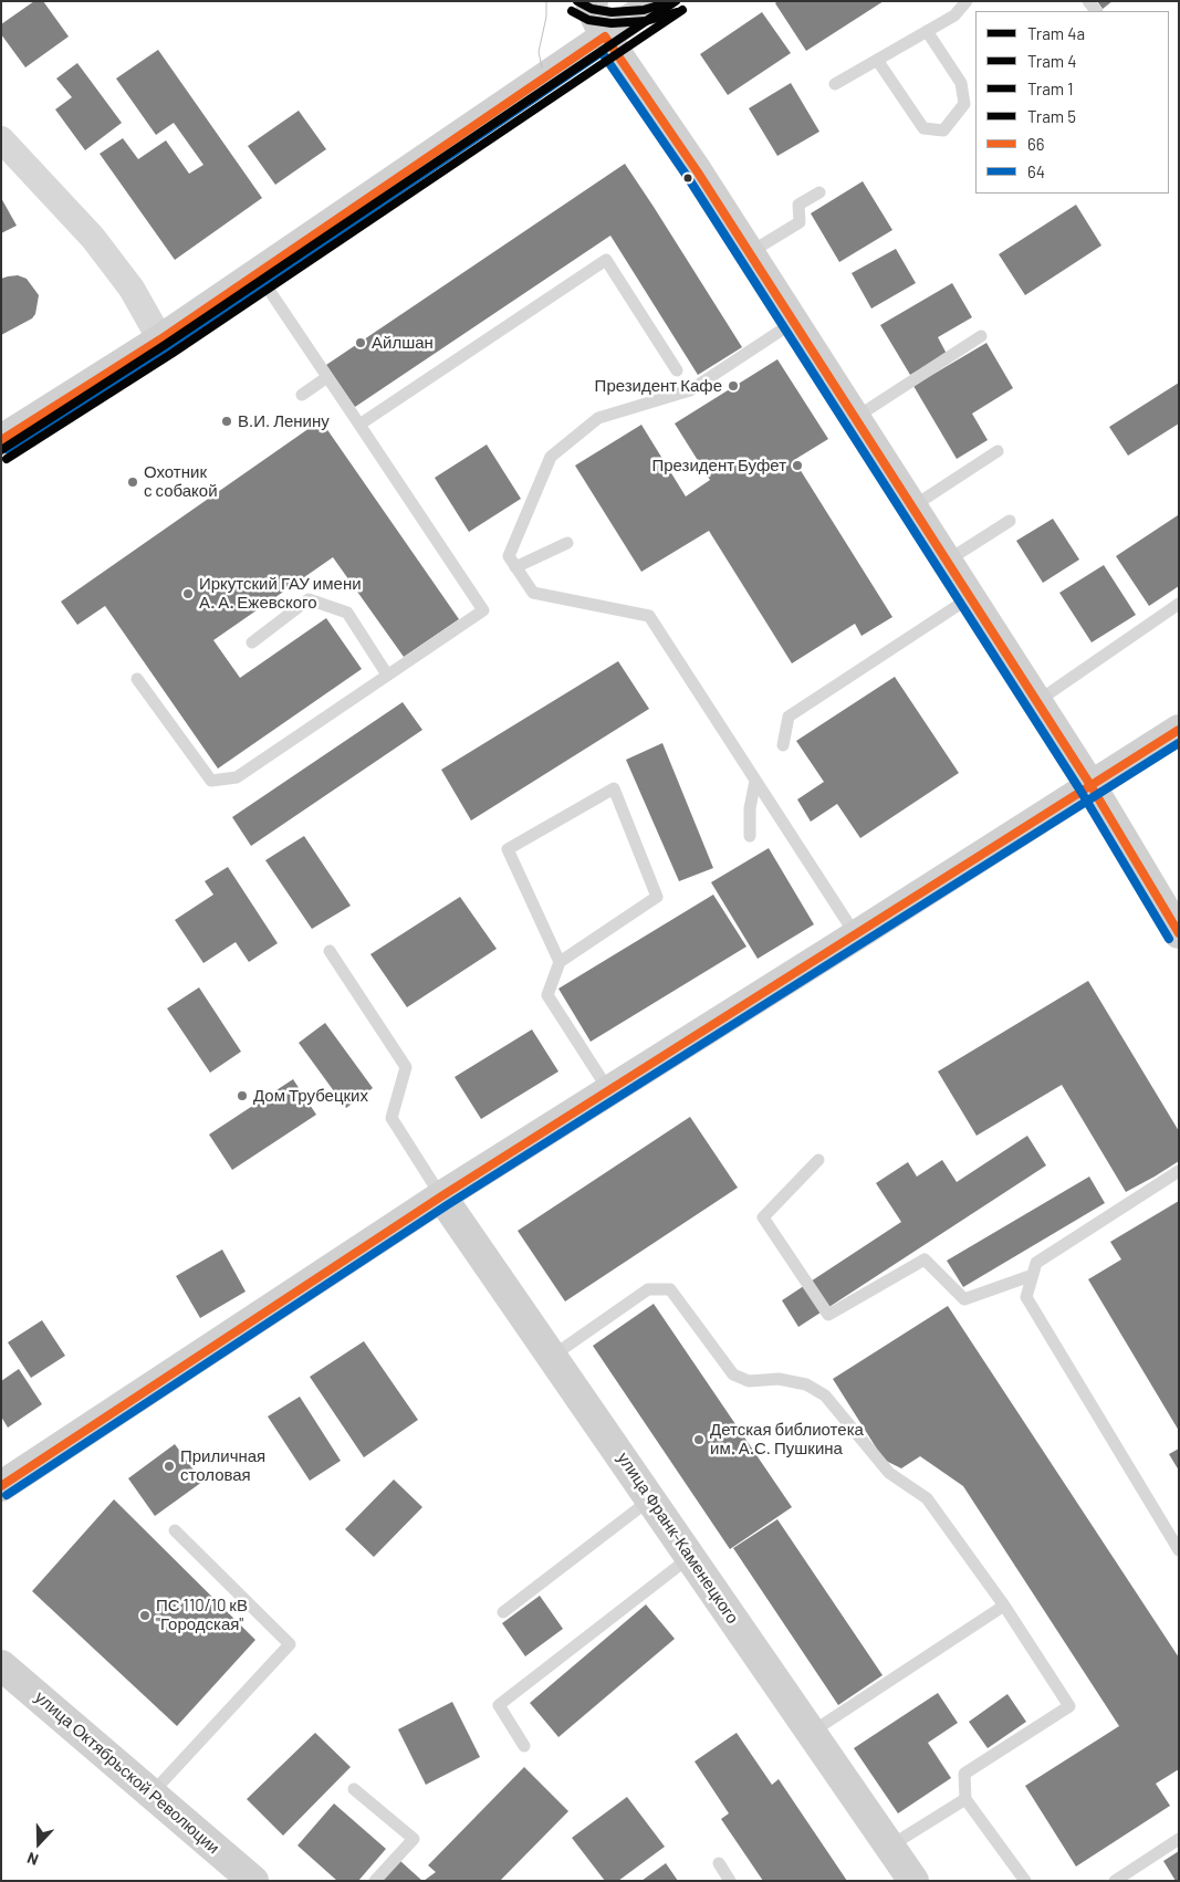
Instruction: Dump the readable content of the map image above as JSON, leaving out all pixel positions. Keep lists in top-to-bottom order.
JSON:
{
  "streets": {
    "main road": ["улица Франк-Каменецкого", "улица Октябрьской Революции"]
  },
  "places": [
    "Айлшан",
    "Президент Кафе",
    "В.И. Ленину",
    "Президент Буфет",
    "Охотник с собакой",
    "Иркутский ГАУ имени А. А. Ежевского",
    "Дом Трубецких",
    "Детская библиотека им. А.С. Пушкина",
    "Приличная столовая",
    "ПС 110/10 кВ \"Городская\""
  ],
  "lines": [
    "tram line 4a",
    "tram line 1",
    "tram line 4",
    "tram line 5",
    "transit line 66",
    "transit line 64"
  ],
  "legend": [
    "Tram 4a",
    "Tram 4",
    "Tram 1",
    "Tram 5",
    "66",
    "64"
  ],
  "north": "bottom"
}
